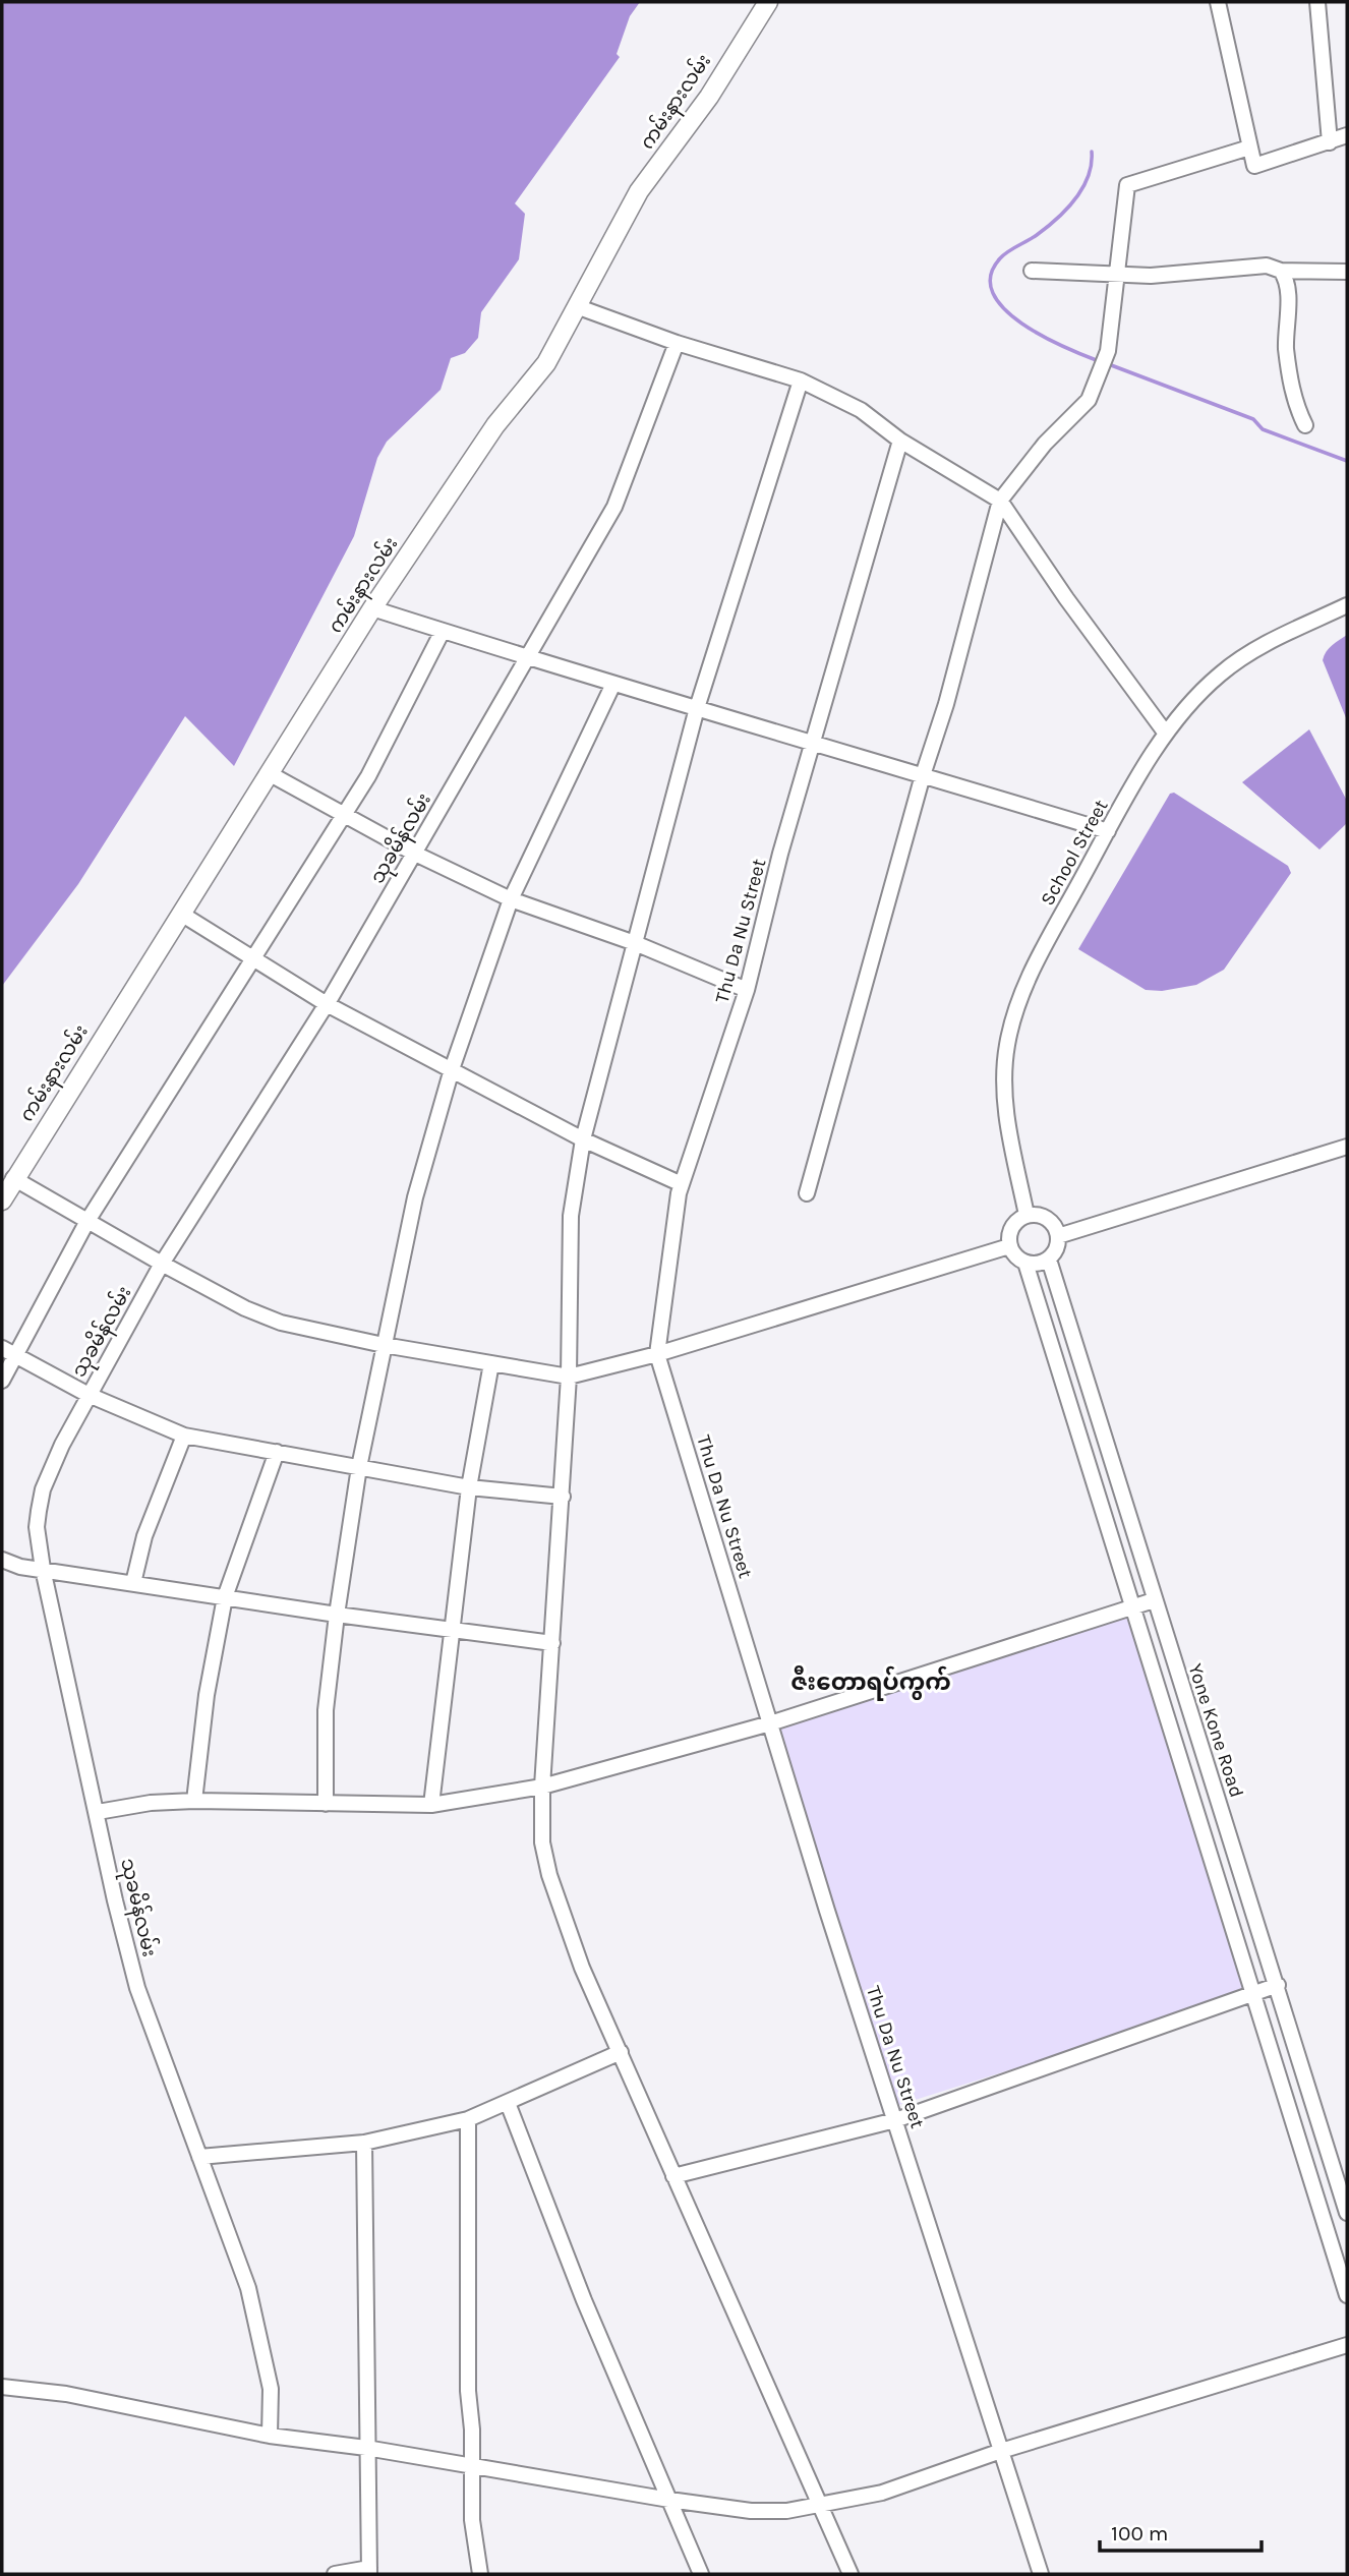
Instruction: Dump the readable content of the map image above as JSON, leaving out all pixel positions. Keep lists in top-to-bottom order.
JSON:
{
  "streets": {
    "main road": ["ကမ်းနားလမ်း"],
    "street": [
      "သုခမိန်လမ်း",
      "School Street",
      "Thu Da Nu Street",
      "Yone Kone Road"
    ]
  },
  "crossings": [
    ["School Street", "Yone Kone Road"]
  ],
  "districts": ["ဇီးတောရပ်ကွက်"],
  "scale_bar": "100 m"
}
